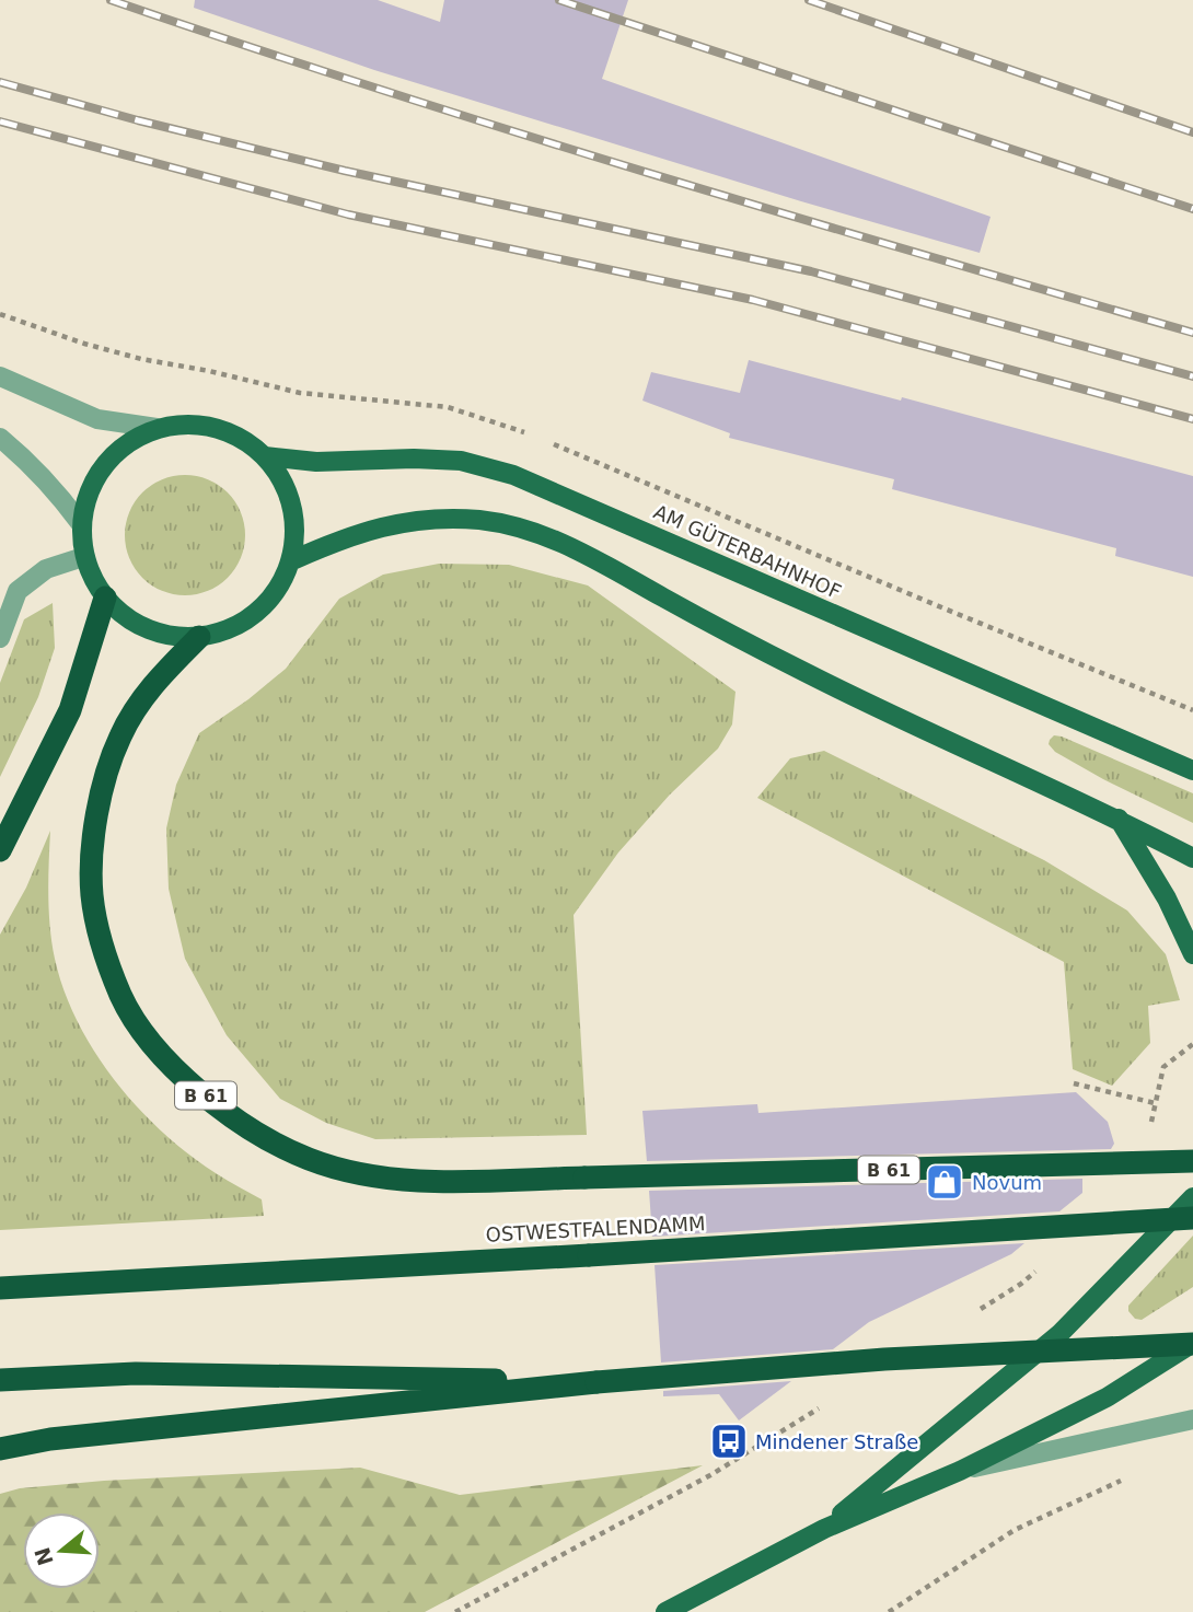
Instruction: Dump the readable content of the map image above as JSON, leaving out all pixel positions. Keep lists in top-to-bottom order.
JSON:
{
  "streets": {
    "highway": ["B 61", "OSTWESTFALENDAMM"],
    "main road": ["AM GÜTERBAHNHOF"]
  },
  "crossings": [
    ["AM GÜTERBAHNHOF", "B 61"]
  ],
  "places": {
    "shop": ["Novum"],
    "bus stop": ["Mindener Straße"]
  },
  "north": "left"
}
